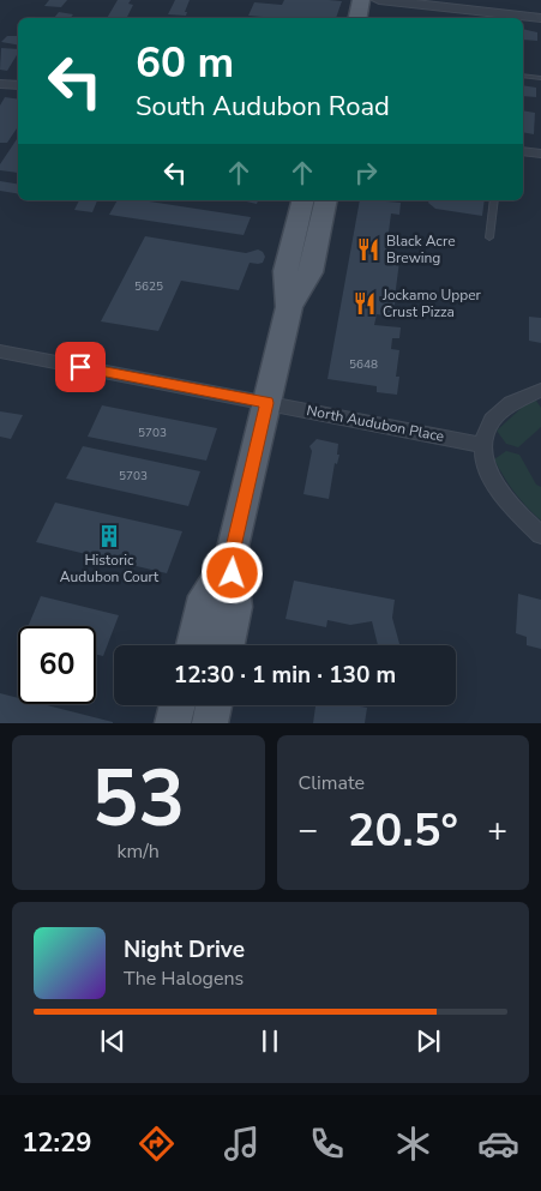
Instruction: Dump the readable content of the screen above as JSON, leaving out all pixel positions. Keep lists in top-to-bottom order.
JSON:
{
  "streets": {
    "street": ["North Audubon Place"]
  },
  "places": {
    "restaurant": ["Black Acre Brewing", "Jockamo Upper Crust Pizza"],
    "building": ["Historic Audubon Court"]
  },
  "house_numbers": [
    "5625",
    "5648",
    "5703",
    "5703"
  ],
  "page": {
    "turn": ["60 m", "South Audubon Road"],
    "limit": "60",
    "trip": "12:30 · 1 min · 130 m",
    "tile": [
      ["53", "km/h"],
      "Climate"
    ],
    "heat": ["−", "20.5°", "+"],
    "song": ["Night Drive", "The Halogens"],
    "tabs": "12:29"
  }
}
